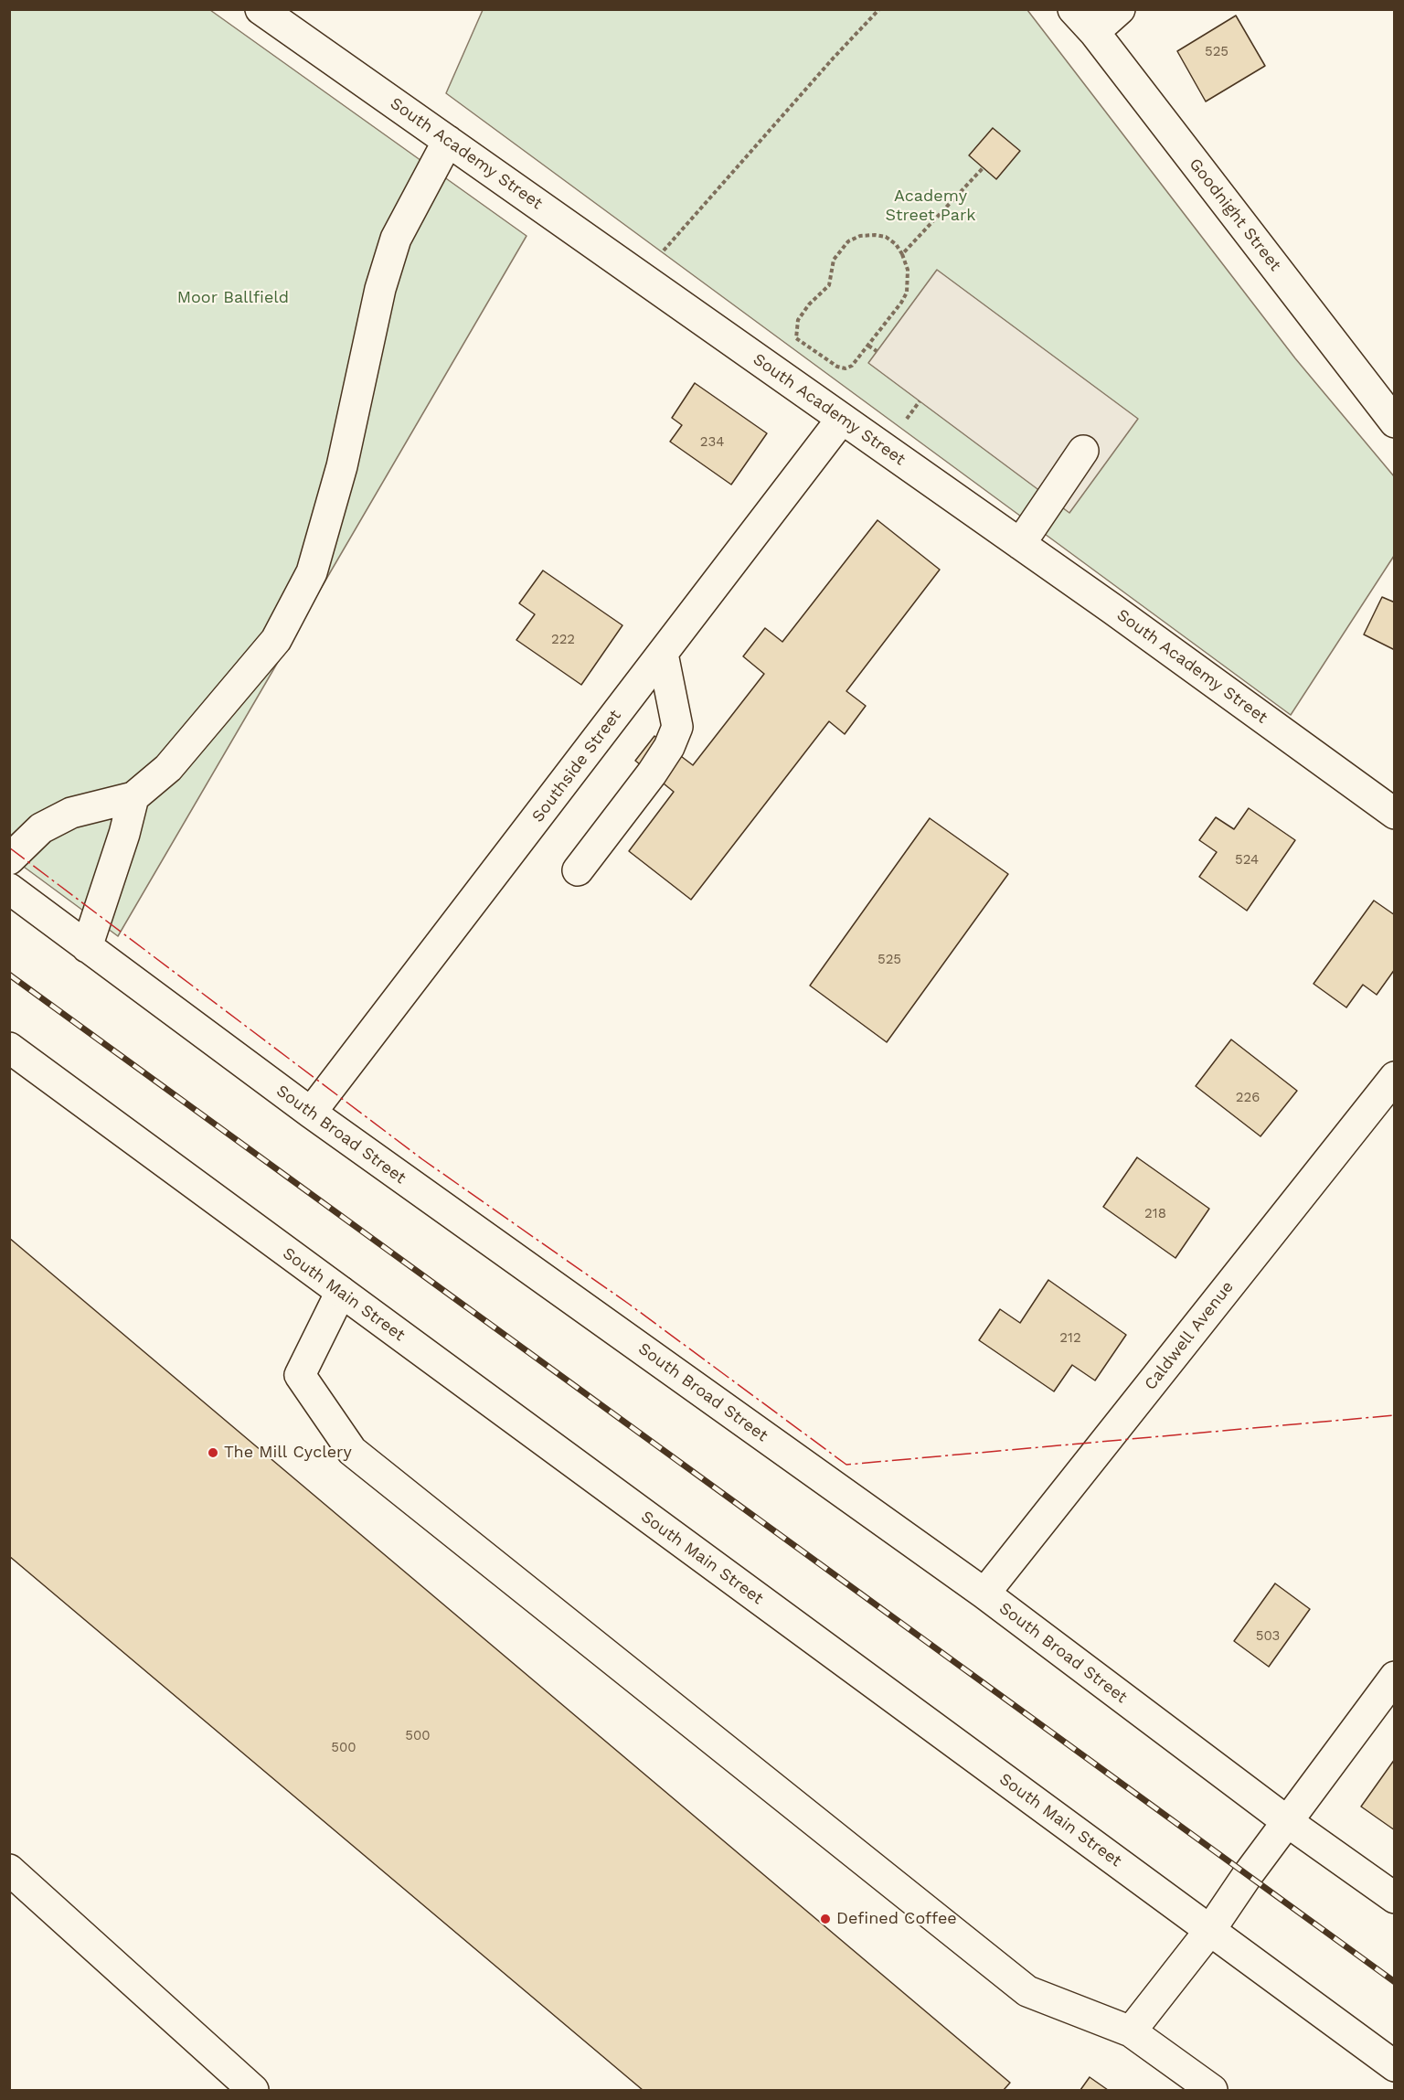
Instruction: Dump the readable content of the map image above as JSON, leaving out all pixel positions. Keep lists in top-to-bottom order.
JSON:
{
  "streets": {
    "street": [
      "South Academy Street",
      "Goodnight Street",
      "Southside Street",
      "South Broad Street",
      "South Main Street",
      "Caldwell Avenue"
    ]
  },
  "crossings": [
    ["South Academy Street", "Southside Street"],
    ["Southside Street", "South Broad Street"],
    ["South Broad Street", "Caldwell Avenue"]
  ],
  "parks": ["Academy Street Park", "Moor Ballfield"],
  "places": ["The Mill Cyclery", "Defined Coffee"],
  "house_numbers": [
    "525",
    "234",
    "222",
    "524",
    "525",
    "226",
    "218",
    "212",
    "503",
    "500",
    "500"
  ]
}
